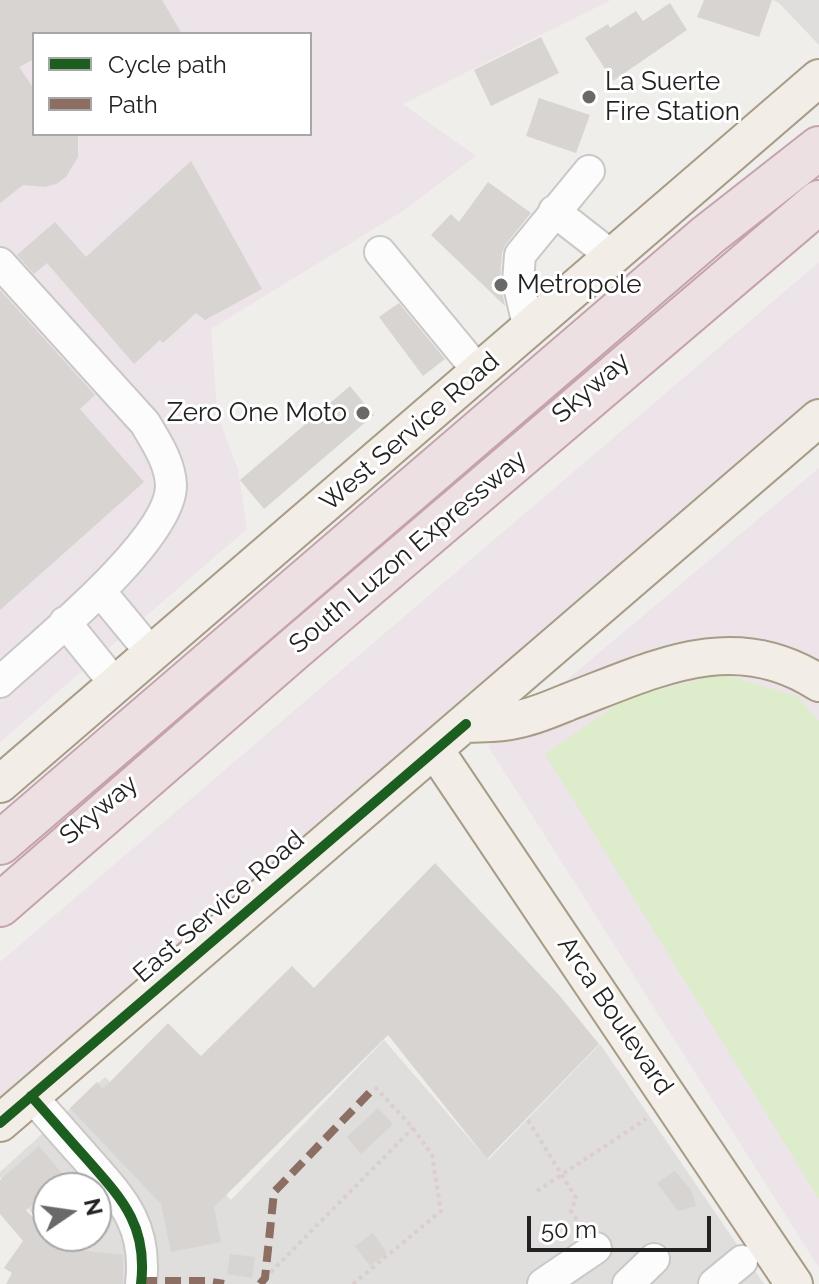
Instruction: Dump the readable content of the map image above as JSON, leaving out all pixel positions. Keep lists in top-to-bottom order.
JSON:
{
  "streets": {
    "highway": ["Skyway", "South Luzon Expressway"],
    "main road": ["West Service Road", "East Service Road", "Arca Boulevard"]
  },
  "crossings": [
    ["Skyway", "South Luzon Expressway"],
    ["East Service Road", "Arca Boulevard"]
  ],
  "places": ["La Suerte Fire Station", "Metropole", "Zero One Moto"],
  "legend": ["Cycle path", "Path"],
  "scale_bar": "50 m",
  "north": "right"
}
